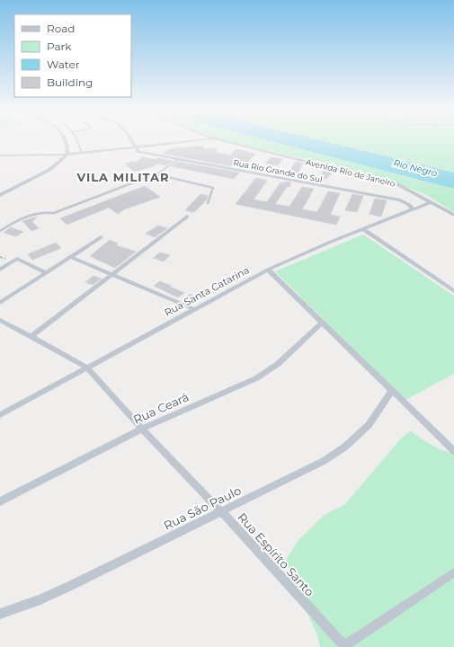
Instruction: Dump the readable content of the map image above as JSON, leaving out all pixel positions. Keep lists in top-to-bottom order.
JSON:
{
  "streets": {
    "street": [
      "Rua Rio Grande do Sul",
      "Avenida Rio de Janeiro",
      "Rua Santa Catarina",
      "Rua Ceará",
      "Rua São Paulo",
      "Rua Espírito Santo"
    ]
  },
  "crossings": [
    ["Rua Rio Grande do Sul", "Rua Santa Catarina"],
    ["Avenida Rio de Janeiro", "Rua Santa Catarina"],
    ["Rua Santa Catarina", "Rua Espírito Santo"],
    ["Rua Ceará", "Rua Espírito Santo"],
    ["Rua São Paulo", "Rua Espírito Santo"]
  ],
  "districts": ["VILA MILITAR"],
  "water": ["Rio Negro"],
  "legend": [
    "Road",
    "Park",
    "Water",
    "Building"
  ]
}
